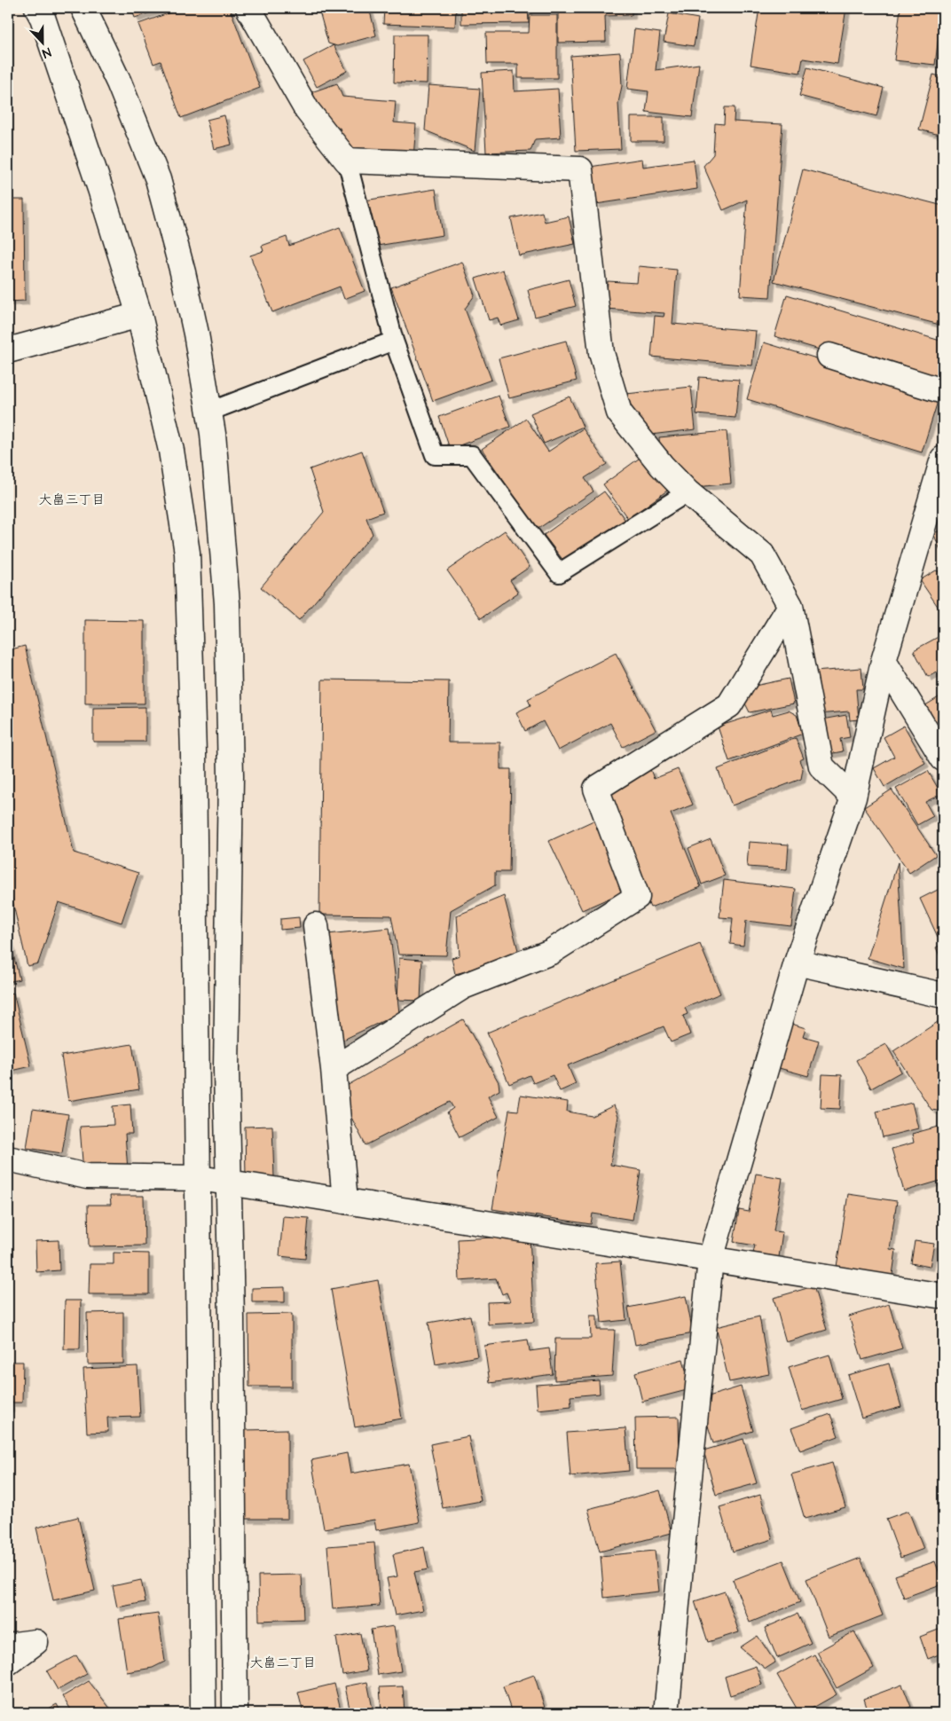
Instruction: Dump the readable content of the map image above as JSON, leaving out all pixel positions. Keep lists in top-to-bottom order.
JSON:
{
  "districts": ["大畠三丁目", "大畠二丁目"],
  "north": "bottom"
}
